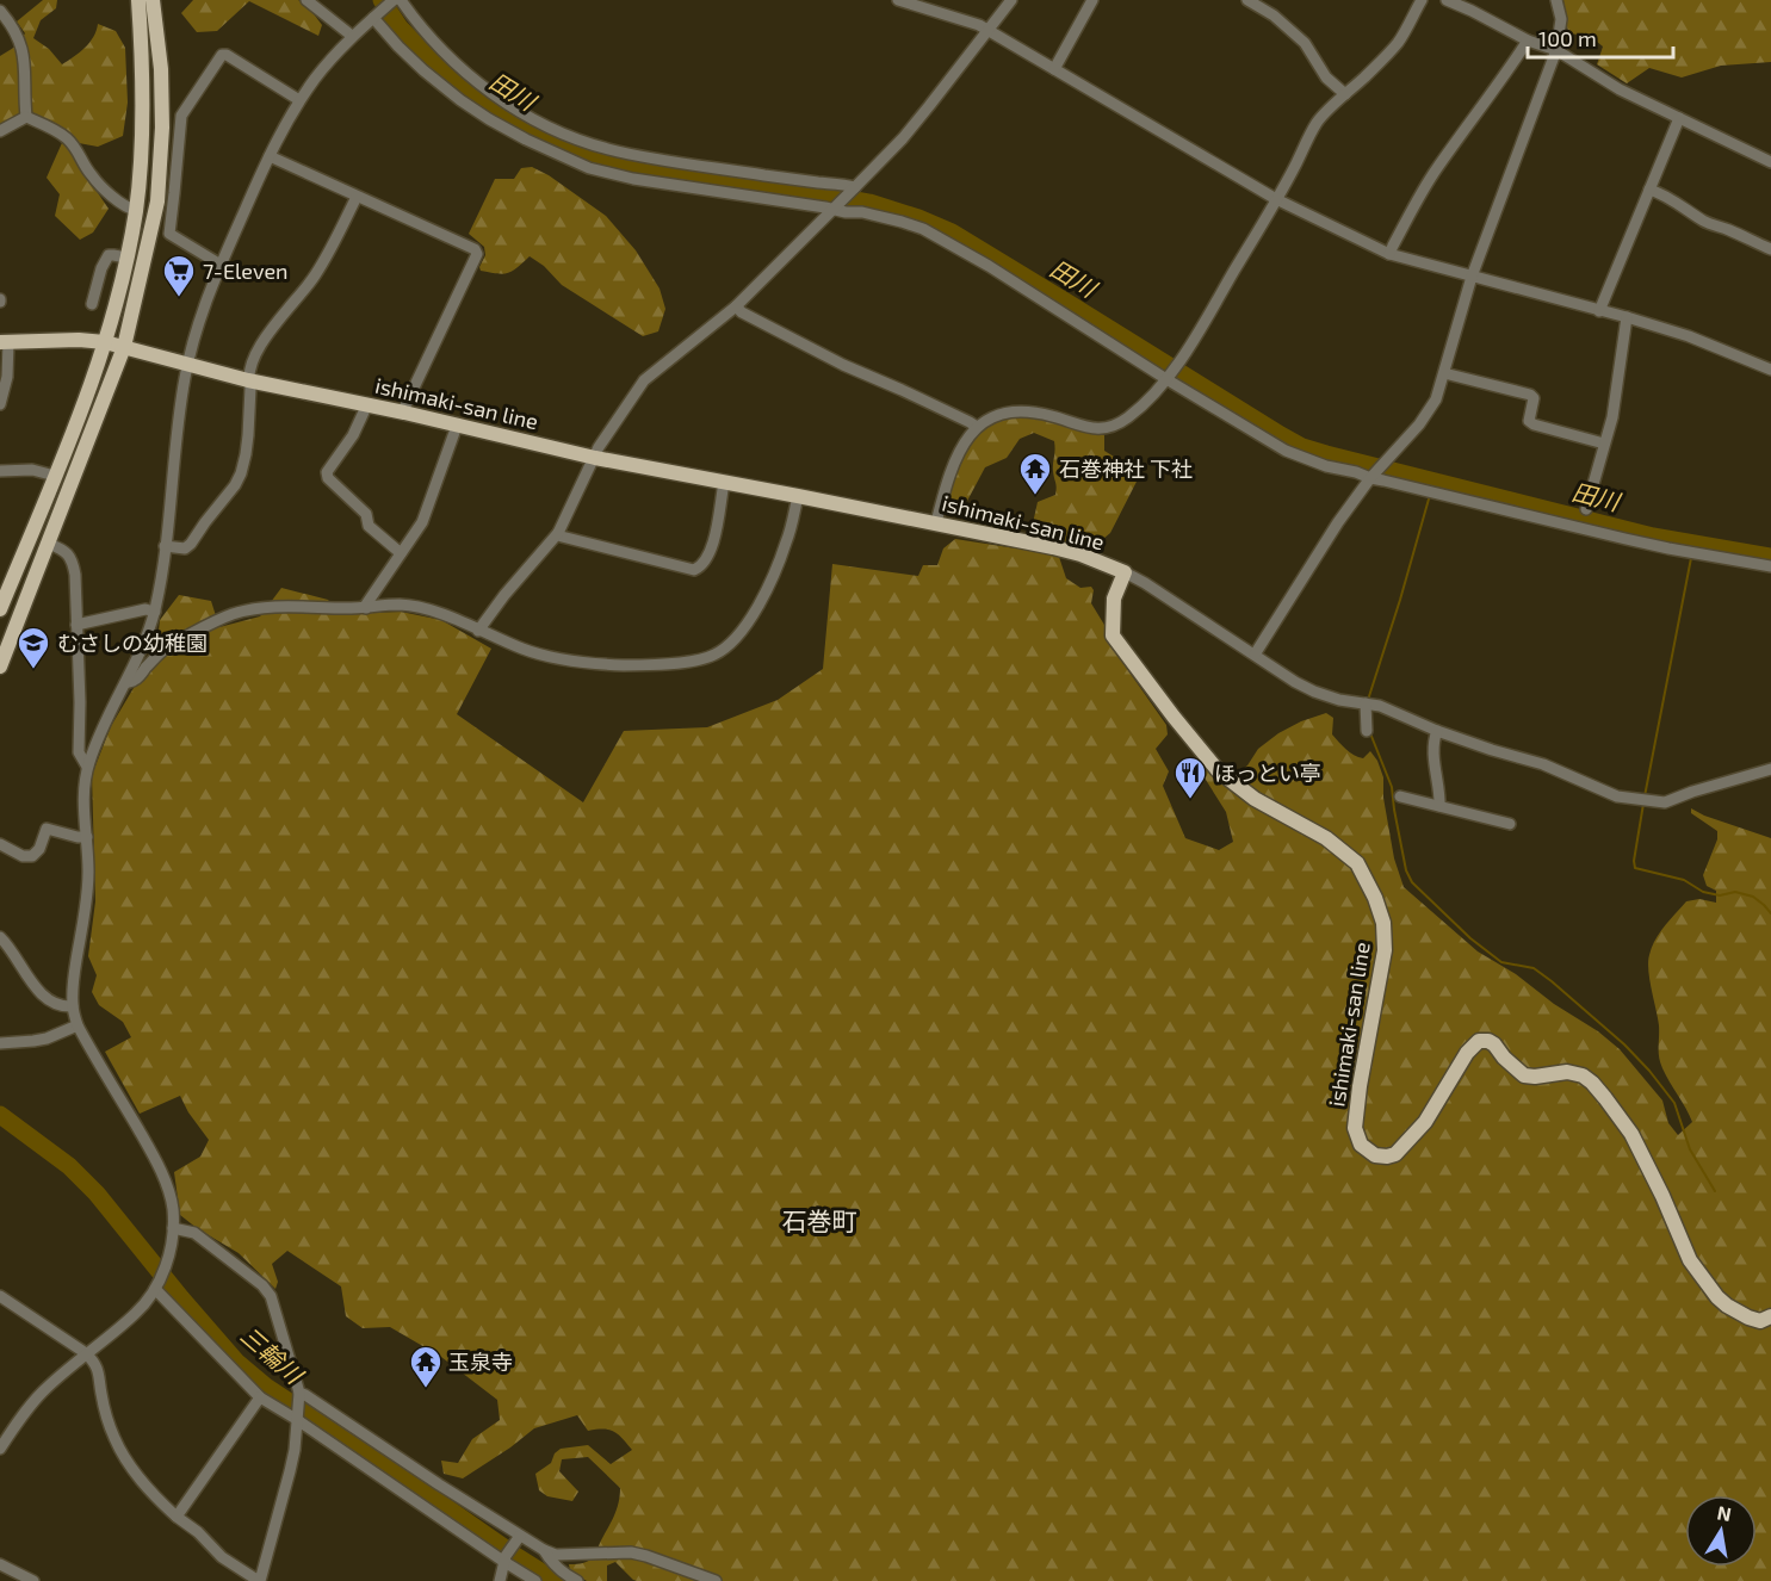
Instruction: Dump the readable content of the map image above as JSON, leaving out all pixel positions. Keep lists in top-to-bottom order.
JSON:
{
  "streets": {
    "main road": ["ishimaki-san line"]
  },
  "districts": ["石巻町"],
  "water": ["田川", "三輪川"],
  "places": {
    "supermarket": ["7-Eleven"],
    "temple": ["石巻神社 下社", "玉泉寺"],
    "school or university": ["むさしの幼稚園"],
    "restaurant": ["ほっとい亭"]
  },
  "scale_bar": "100 m",
  "north": "top"
}
